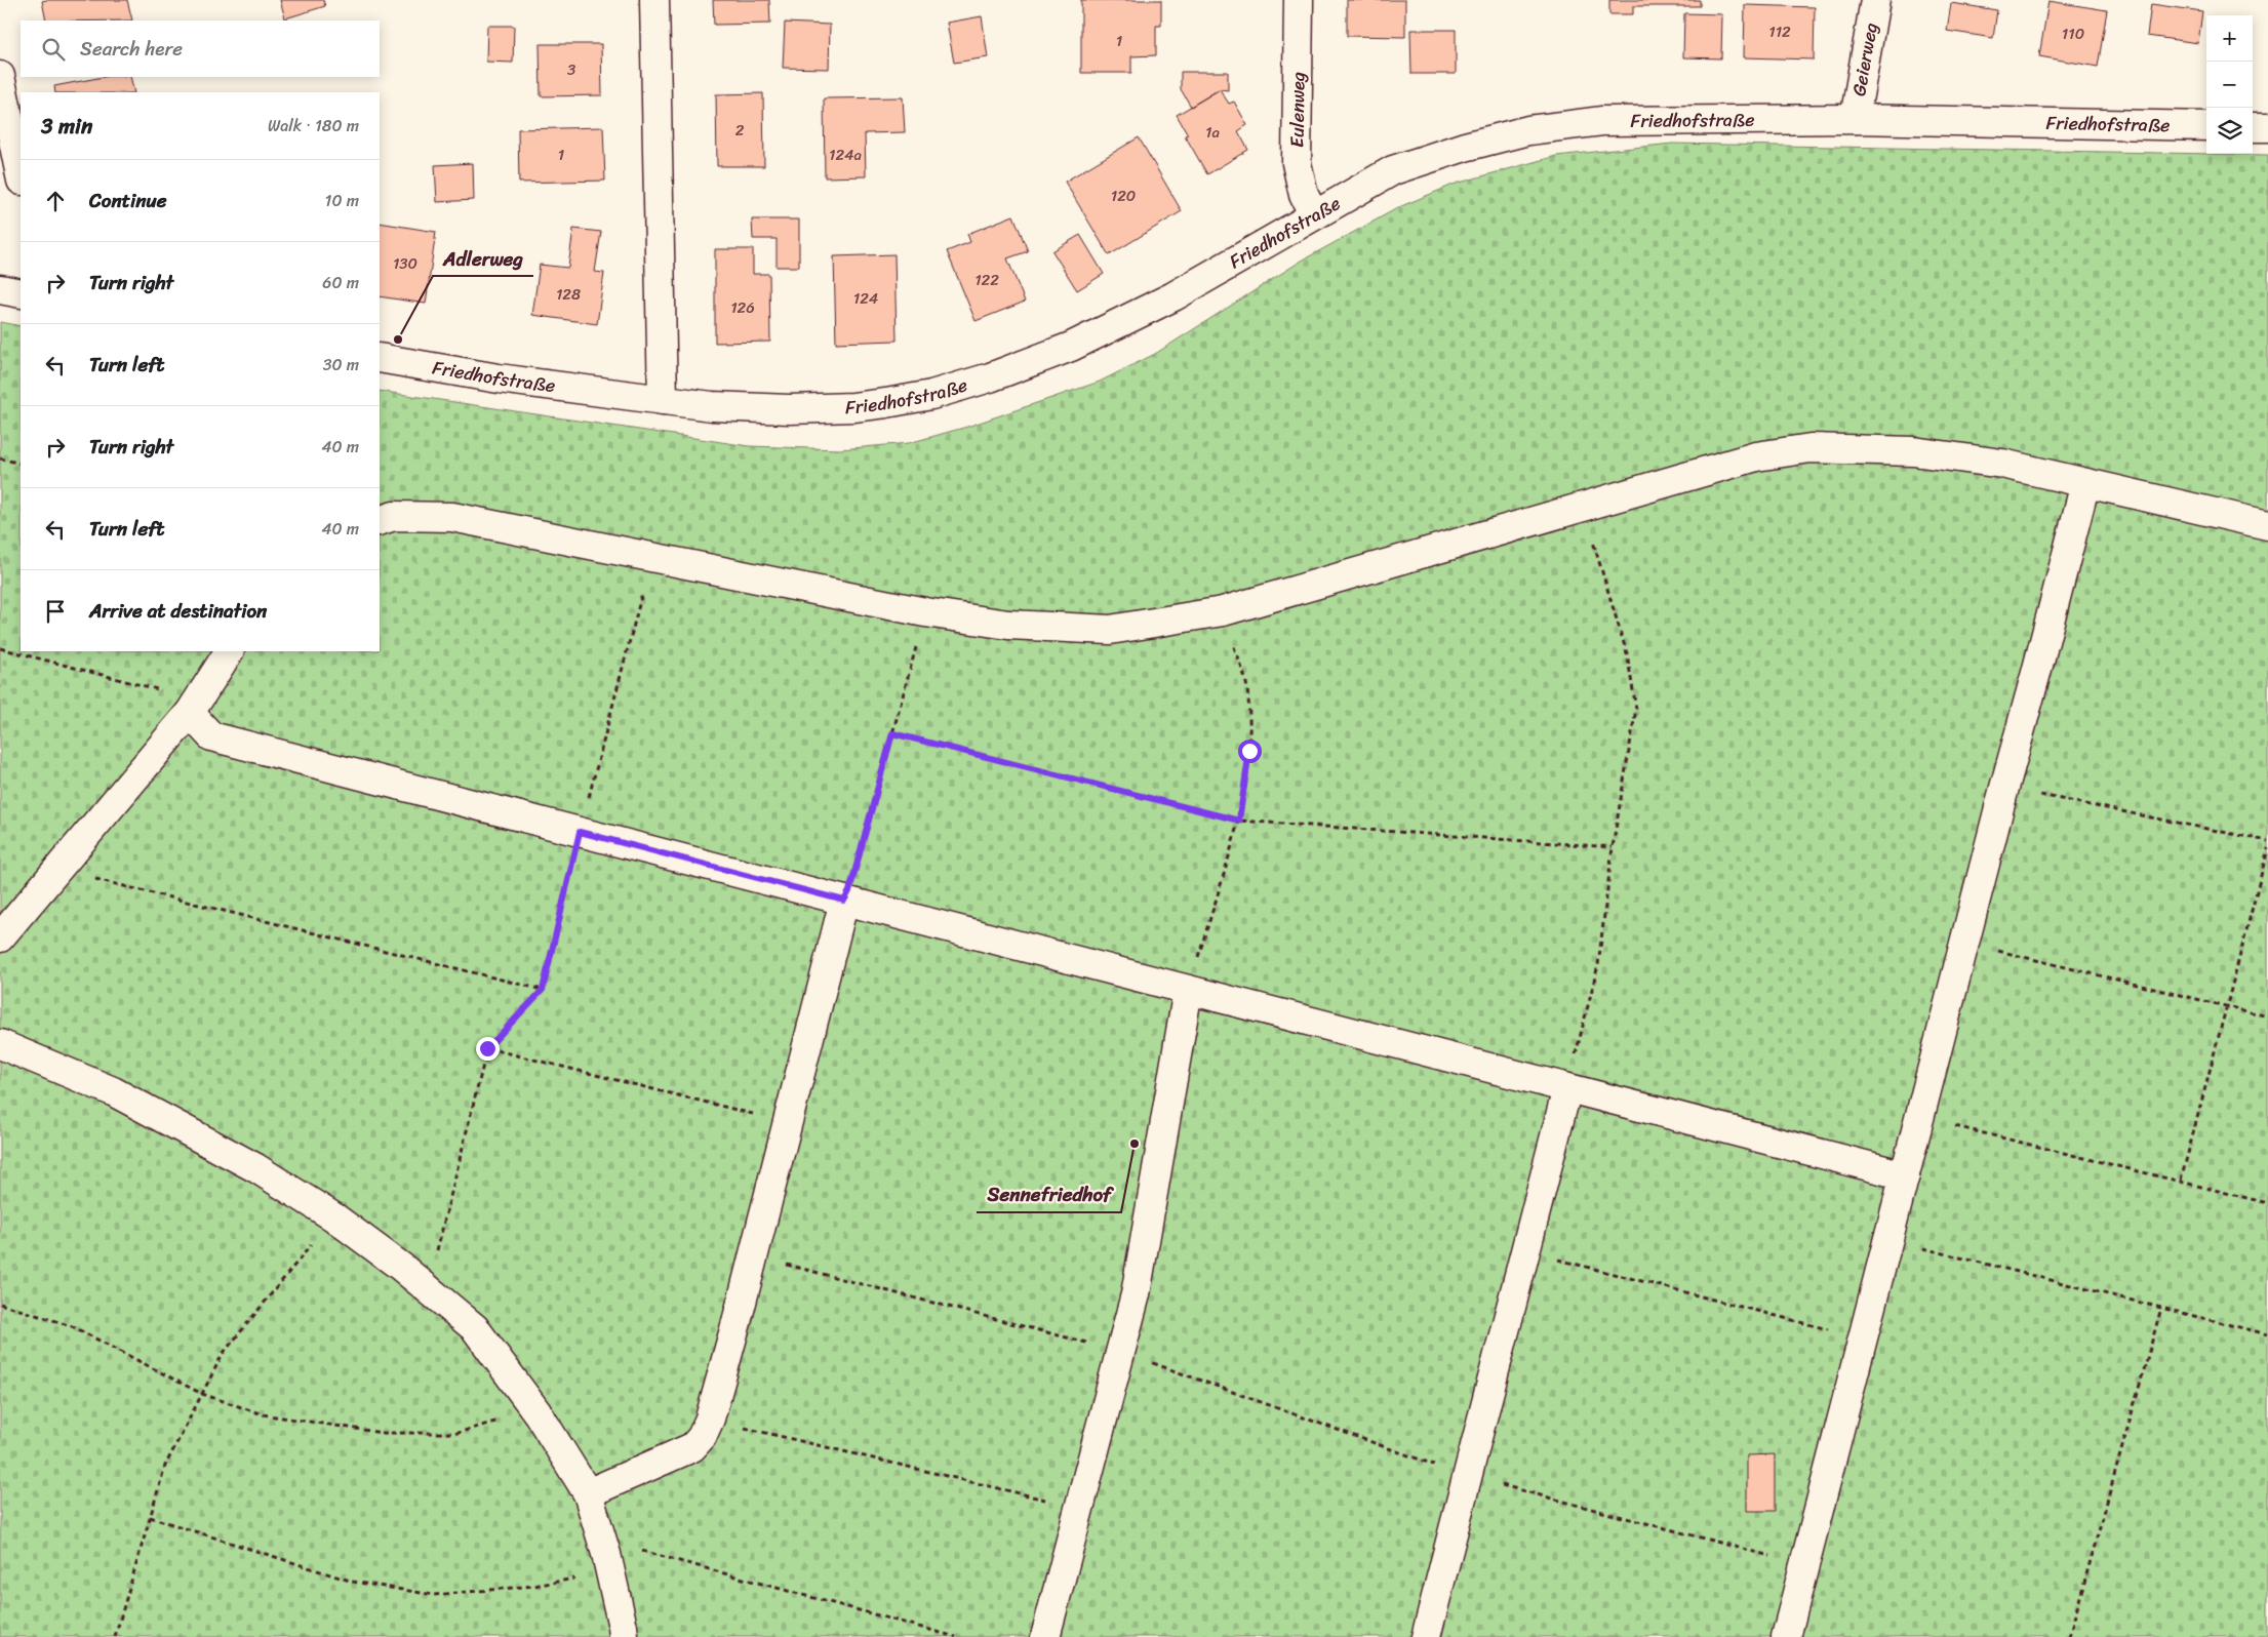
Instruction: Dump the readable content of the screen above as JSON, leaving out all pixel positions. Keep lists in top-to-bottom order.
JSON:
{
  "streets": {
    "street": ["Geierweg", "Eulenweg", "Friedhofstraße"]
  },
  "crossings": [
    ["Geierweg", "Friedhofstraße"],
    ["Eulenweg", "Friedhofstraße"]
  ],
  "places": ["Adlerweg", "Sennefriedhof"],
  "house_numbers": [
    "112",
    "110",
    "1",
    "3",
    "2",
    "1a",
    "1",
    "124a",
    "120",
    "130",
    "122",
    "128",
    "124",
    "126"
  ],
  "page": {
    "map_buttons": ["+", "−"],
    "search": "Search here",
    "heading": ["3 min", "Walk · 180 m"],
    "list": [
      ["Continue", "10 m"],
      ["Turn right", "60 m"],
      ["Turn left", "30 m"],
      ["Turn right", "40 m"],
      ["Turn left", "40 m"],
      "Arrive at destination"
    ]
  }
}
